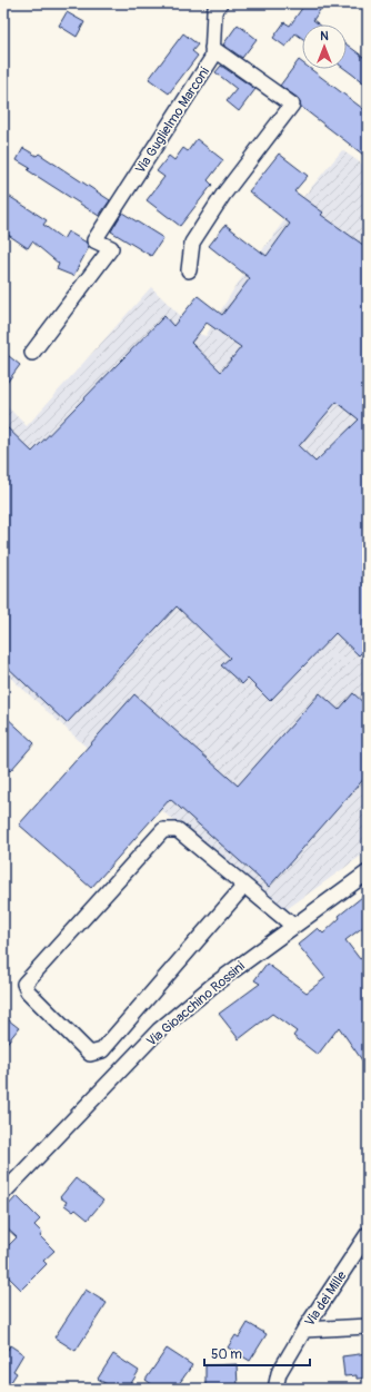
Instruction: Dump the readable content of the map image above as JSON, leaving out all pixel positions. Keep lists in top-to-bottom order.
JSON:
{
  "streets": {
    "street": ["Via Guglielmo Marconi", "Via Gioacchino Rossini", "Via dei Mille"]
  },
  "scale_bar": "50 m",
  "north": "top"
}
